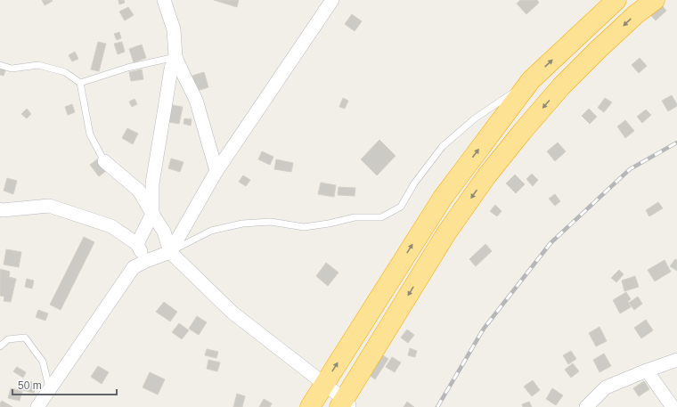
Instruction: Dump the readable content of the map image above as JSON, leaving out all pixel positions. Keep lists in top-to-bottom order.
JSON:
{
  "scale_bar": "50 m"
}
